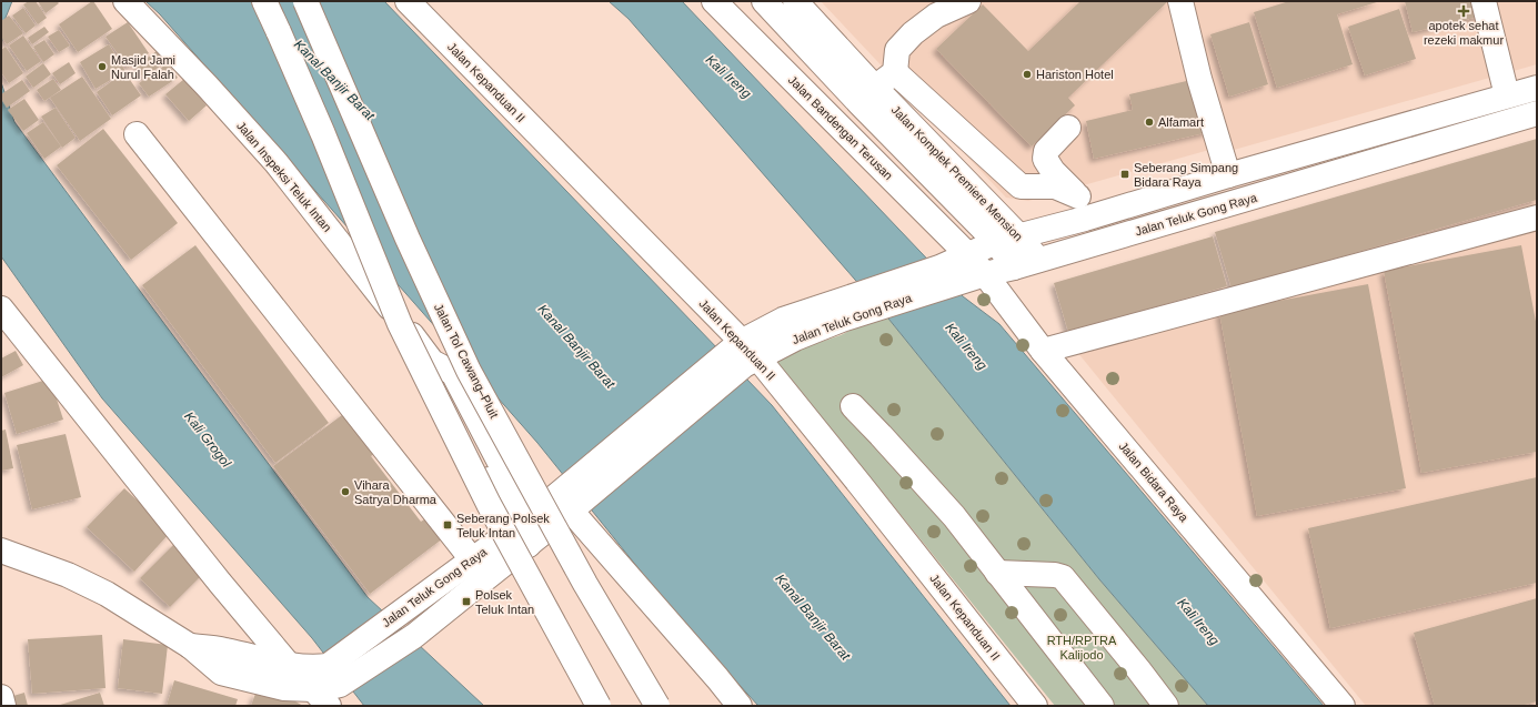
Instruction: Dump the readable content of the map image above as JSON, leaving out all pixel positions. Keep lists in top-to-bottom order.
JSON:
{
  "streets": {
    "main road": [
      "Jalan Kepanduan II",
      "Jalan Bandengan Terusan",
      "Jalan Komplek Premiere Mension",
      "Jalan Inspeksi Teluk Intan",
      "Jalan Teluk Gong Raya",
      "Jalan Tol Cawang–Pluit",
      "Jalan Bidara Raya"
    ]
  },
  "crossings": [
    ["Jalan Kepanduan II", "Jalan Teluk Gong Raya"],
    ["Jalan Bandengan Terusan", "Jalan Teluk Gong Raya"],
    ["Jalan Bandengan Terusan", "Jalan Bidara Raya"],
    ["Jalan Komplek Premiere Mension", "Jalan Teluk Gong Raya"],
    ["Jalan Inspeksi Teluk Intan", "Jalan Teluk Gong Raya"],
    ["Jalan Teluk Gong Raya", "Jalan Bidara Raya"]
  ],
  "water": ["Kali Ireng", "Kanal Banjir Barat", "Kali Grogol"],
  "parks": ["RTH/RPTRA Kalijodo"],
  "places": {
    "health": ["apotek sehat rezeki makmur"],
    "other": [
      "Masjid Jami Nurul Falah",
      "Hariston Hotel",
      "Alfamart",
      "Vihara Satrya Dharma"
    ],
    "transit": ["Seberang Simpang Bidara Raya", "Seberang Polsek Teluk Intan", "Polsek Teluk Intan"]
  }
}
